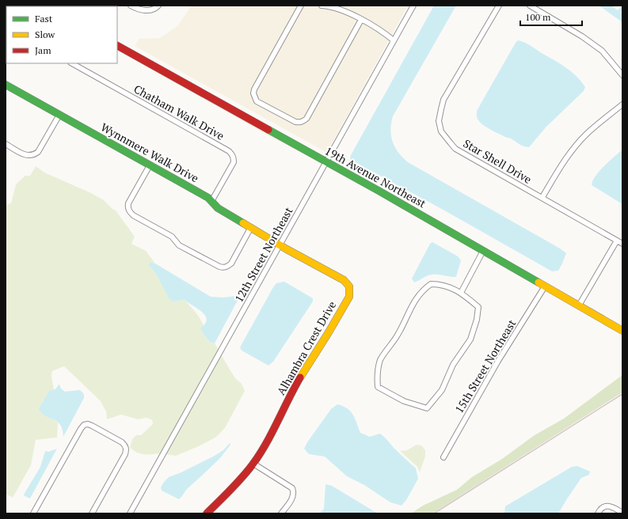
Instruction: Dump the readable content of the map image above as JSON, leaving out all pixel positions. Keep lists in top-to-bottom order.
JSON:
{
  "streets": {
    "street": [
      "Chatham Walk Drive",
      "Wynnmere Walk Drive",
      "Star Shell Drive",
      "19th Avenue Northeast",
      "12th Street Northeast",
      "Alhambra Crest Drive",
      "15th Street Northeast"
    ]
  },
  "crossings": [
    ["Chatham Walk Drive", "Wynnmere Walk Drive"],
    ["Wynnmere Walk Drive", "12th Street Northeast"],
    ["Wynnmere Walk Drive", "Alhambra Crest Drive"],
    ["19th Avenue Northeast", "12th Street Northeast"],
    ["19th Avenue Northeast", "15th Street Northeast"],
    ["12th Street Northeast", "Alhambra Crest Drive"]
  ],
  "legend": ["Fast", "Slow", "Jam"],
  "scale_bar": "100 m"
}
